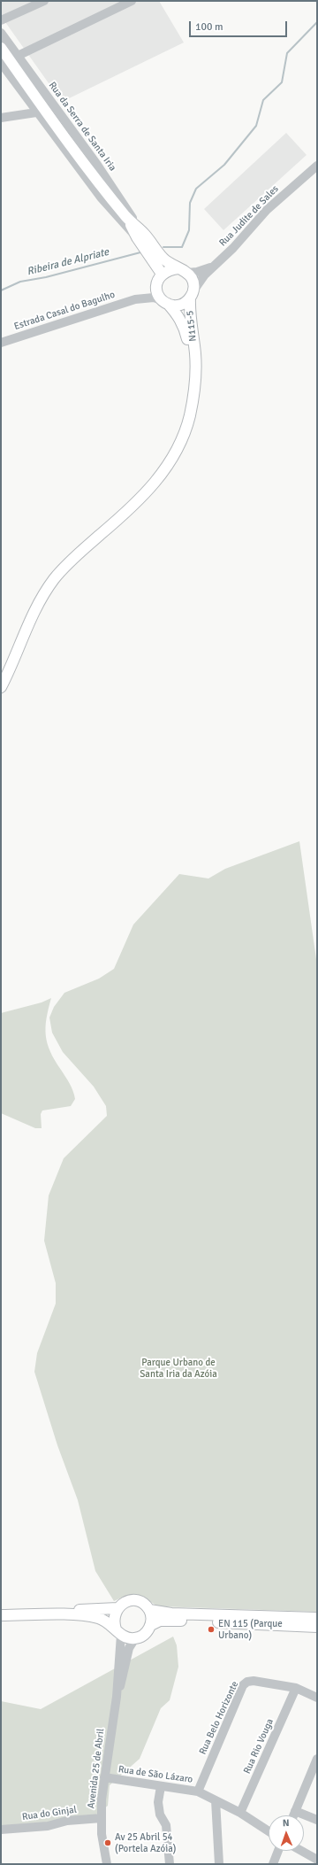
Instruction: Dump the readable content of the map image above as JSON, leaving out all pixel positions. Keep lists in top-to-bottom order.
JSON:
{
  "streets": {
    "main road": ["N115-5"],
    "street": [
      "Rua da Serra de Santa Iria",
      "Rua Judite de Sales",
      "Estrada Casal do Bagulho",
      "Rua Belo Horizonte",
      "Rua Rio Vouga",
      "Avenida 25 de Abril",
      "Rua de São Lázaro",
      "Rua do Ginjal"
    ]
  },
  "crossings": [
    ["Rua Judite de Sales", "Estrada Casal do Bagulho"],
    ["Rua Judite de Sales", "N115-5"],
    ["Estrada Casal do Bagulho", "N115-5"],
    ["Rua Belo Horizonte", "Rua Rio Vouga"],
    ["Rua Belo Horizonte", "Rua de São Lázaro"],
    ["Rua Rio Vouga", "Rua de São Lázaro"],
    ["Avenida 25 de Abril", "Rua de São Lázaro"],
    ["Avenida 25 de Abril", "Rua do Ginjal"]
  ],
  "water": ["Ribeira de Alpriate"],
  "parks": ["Parque Urbano de Santa Iria da Azóia"],
  "places": ["EN 115 (Parque Urbano)", "Av 25 Abril 54 (Portela Azóia)"],
  "scale_bar": "100 m",
  "north": "top"
}
